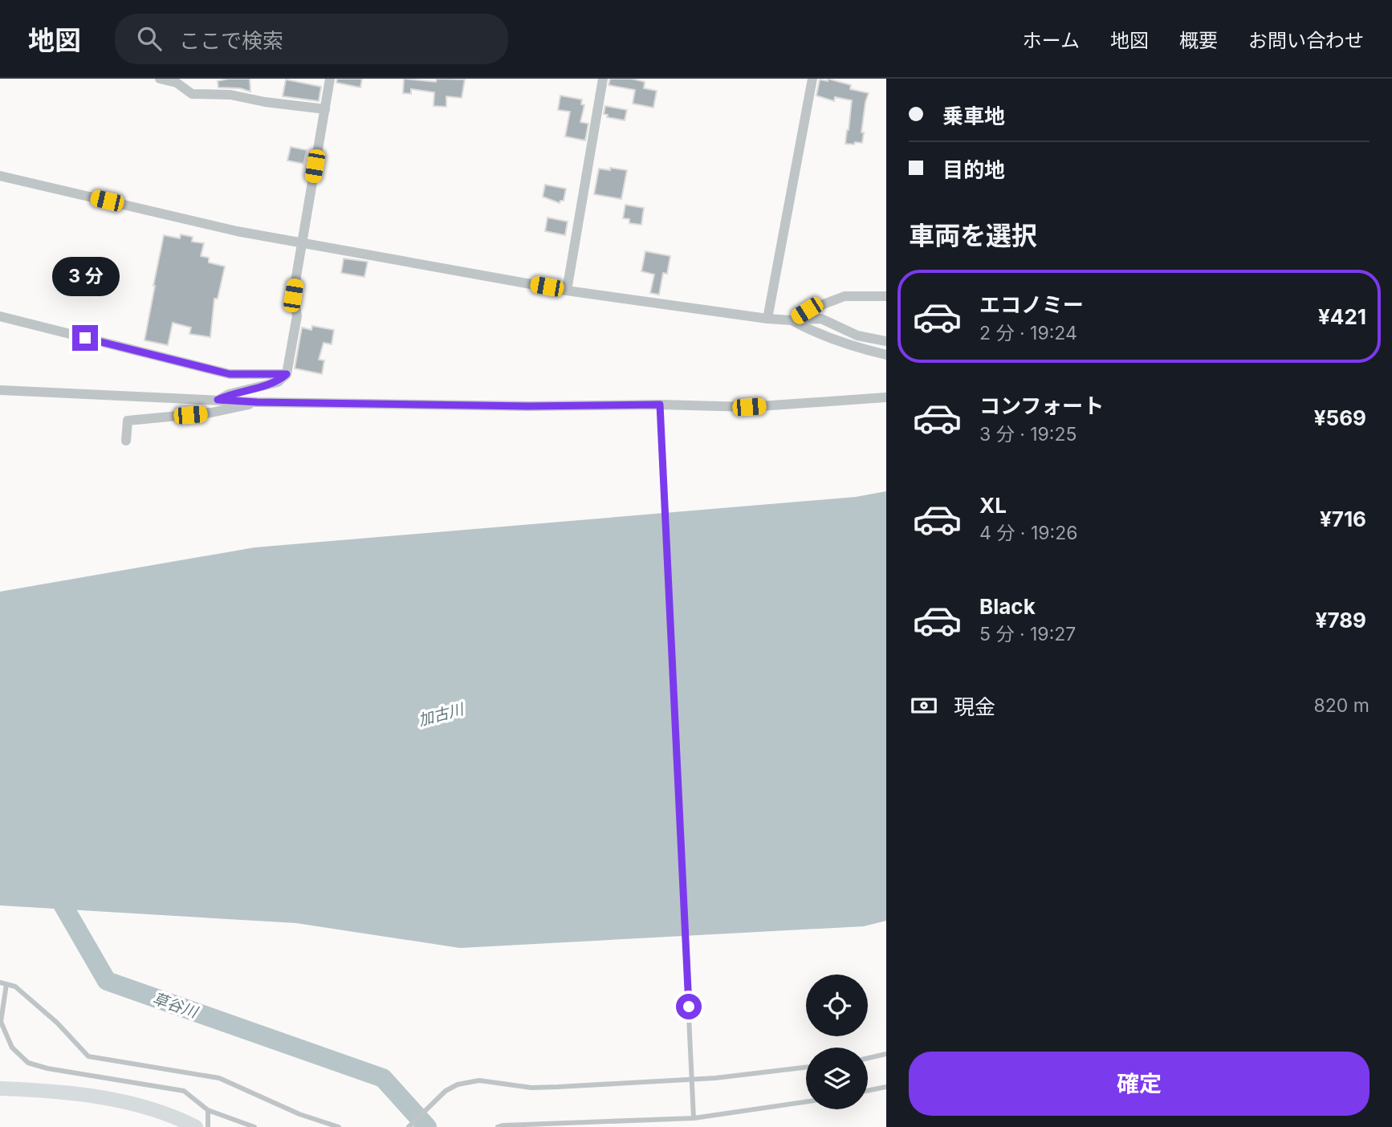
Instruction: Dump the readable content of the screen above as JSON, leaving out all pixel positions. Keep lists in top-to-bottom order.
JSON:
{
  "water": ["加古川", "草谷川"],
  "page": {
    "header": "地図",
    "search": "ここで検索",
    "nav": [
      "ホーム",
      "地図",
      "概要",
      "お問い合わせ"
    ],
    "banner": ["乗車地", "目的地"],
    "heading": "車両を選択",
    "bubble": "3 分",
    "list": [
      {
        "name": "エコノミー",
        "note": "2 分 · 19:24",
        "value": "¥421"
      },
      {
        "name": "コンフォート",
        "note": "3 分 · 19:25",
        "value": "¥569"
      },
      {
        "name": "XL",
        "note": "4 分 · 19:26",
        "value": "¥716"
      },
      {
        "name": "Black",
        "note": "5 分 · 19:27",
        "value": "¥789"
      }
    ],
    "pay": ["現金", "820 m"],
    "buttons": "確定"
  }
}
